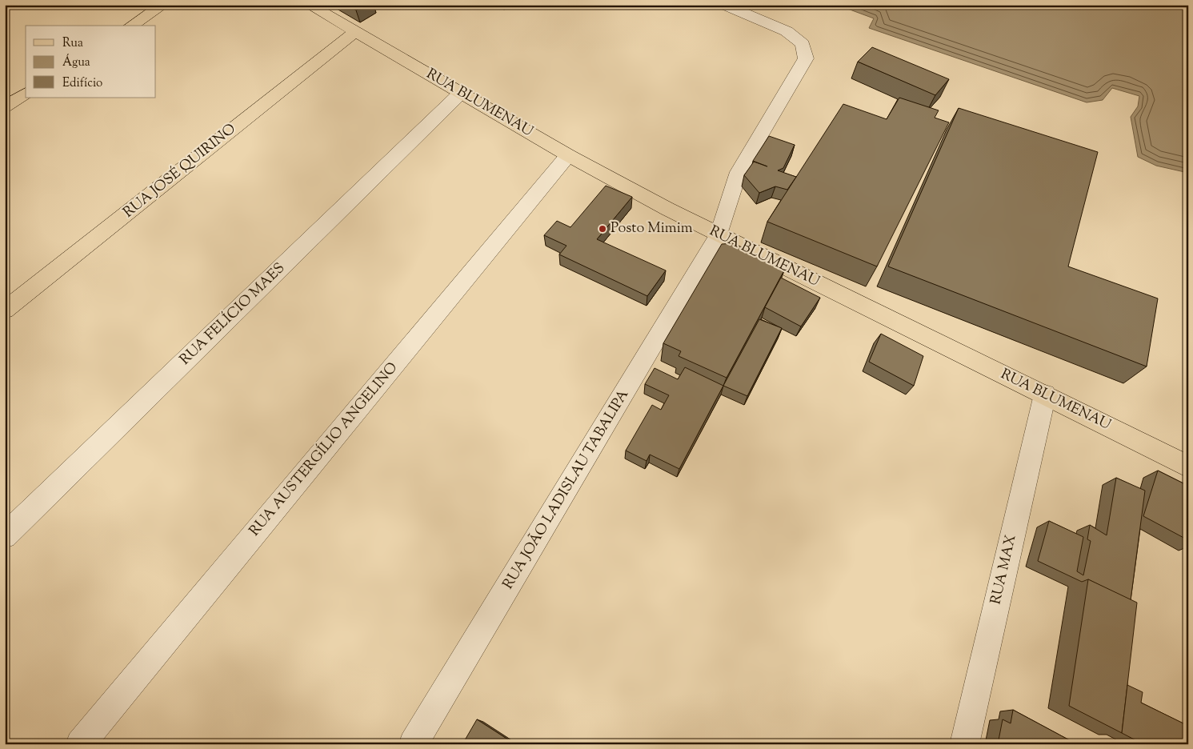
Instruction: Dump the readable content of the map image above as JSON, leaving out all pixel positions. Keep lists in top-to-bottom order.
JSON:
{
  "streets": {
    "main road": ["RUA BLUMENAU", "RUA JOSÉ QUIRINO"],
    "street": [
      "RUA FELÍCIO MAES",
      "RUA AUSTERGÍLIO ANGELINO",
      "RUA JOÃO LADISLAU TABALIPA",
      "RUA MAX"
    ]
  },
  "crossings": [
    ["RUA BLUMENAU", "RUA JOSÉ QUIRINO"],
    ["RUA BLUMENAU", "RUA FELÍCIO MAES"],
    ["RUA BLUMENAU", "RUA AUSTERGÍLIO ANGELINO"],
    ["RUA BLUMENAU", "RUA JOÃO LADISLAU TABALIPA"],
    ["RUA BLUMENAU", "RUA MAX"]
  ],
  "places": ["Posto Mimim"],
  "legend": ["Rua", "Água", "Edifício"]
}
